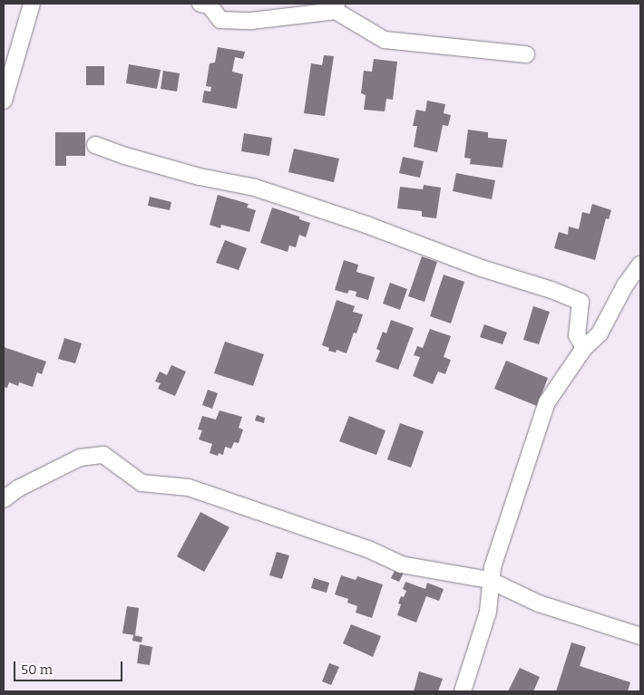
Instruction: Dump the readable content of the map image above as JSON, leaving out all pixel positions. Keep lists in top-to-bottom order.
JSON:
{
  "scale_bar": "50 m"
}
